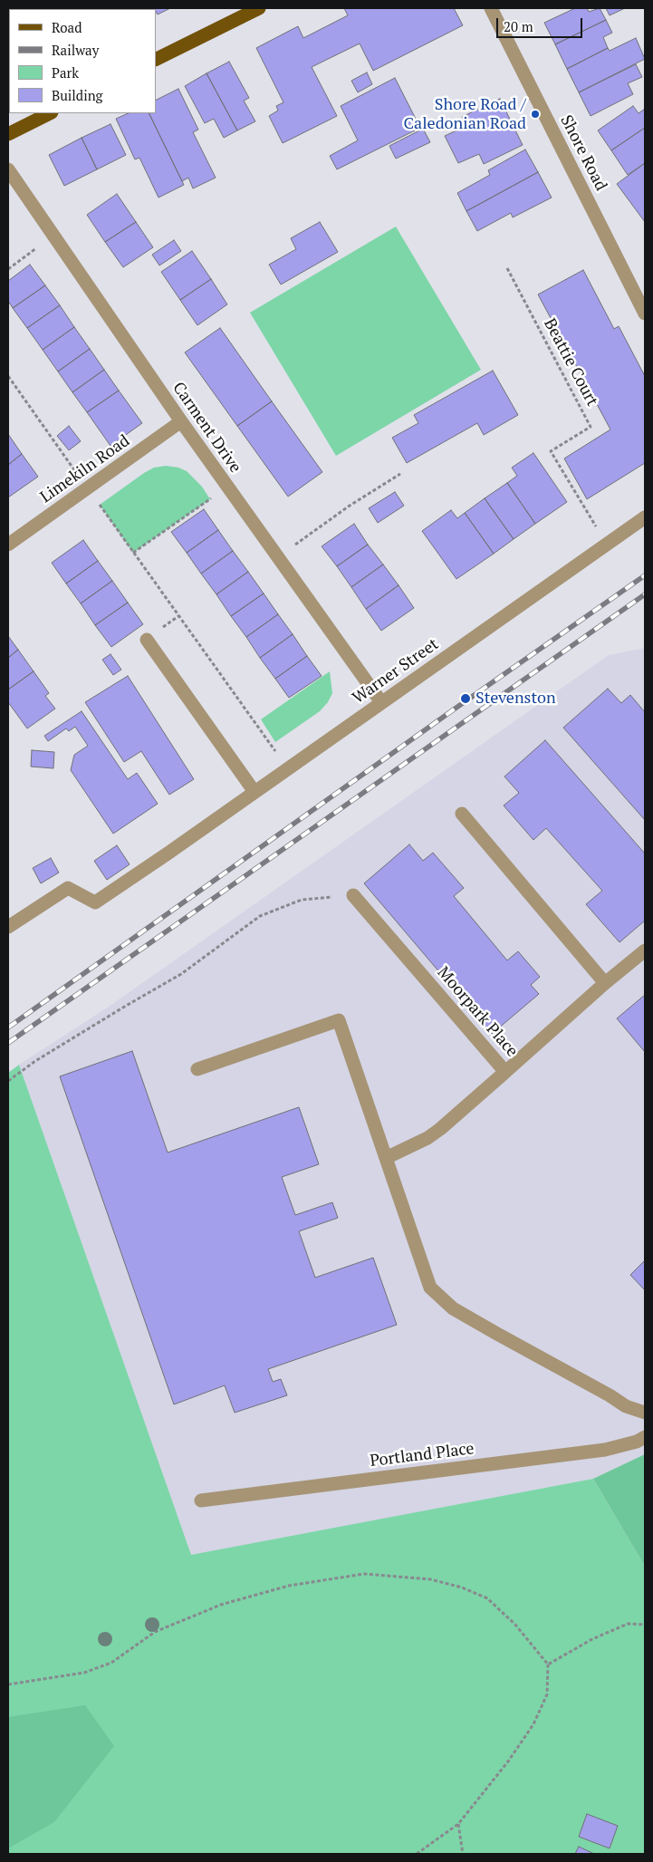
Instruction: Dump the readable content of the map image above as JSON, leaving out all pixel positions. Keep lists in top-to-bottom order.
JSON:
{
  "streets": {
    "street": [
      "Shore Road",
      "Carment Drive",
      "Limekiln Road",
      "Warner Street",
      "Moorpark Place",
      "Portland Place"
    ],
    "path": ["Beattie Court"]
  },
  "crossings": [
    ["Beattie Court", "Warner Street"],
    ["Carment Drive", "Limekiln Road"],
    ["Carment Drive", "Warner Street"]
  ],
  "places": ["Shore Road / Caledonian Road", "Stevenston"],
  "legend": [
    "Road",
    "Railway",
    "Park",
    "Building"
  ],
  "scale_bar": "20 m"
}
